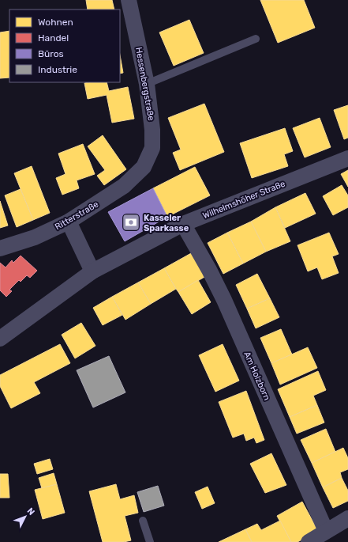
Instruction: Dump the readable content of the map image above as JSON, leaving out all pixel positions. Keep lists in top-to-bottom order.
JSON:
{
  "streets": {
    "street": [
      "Hessenbergstraße",
      "Wilhelmshöher Straße",
      "Ritterstraße",
      "Am Holzborn"
    ]
  },
  "crossings": [
    ["Hessenbergstraße", "Ritterstraße"],
    ["Wilhelmshöher Straße", "Am Holzborn"]
  ],
  "places": {
    "bank": ["Kasseler Sparkasse"]
  },
  "legend": [
    "Wohnen",
    "Handel",
    "Büros",
    "Industrie"
  ],
  "north": "top right"
}
